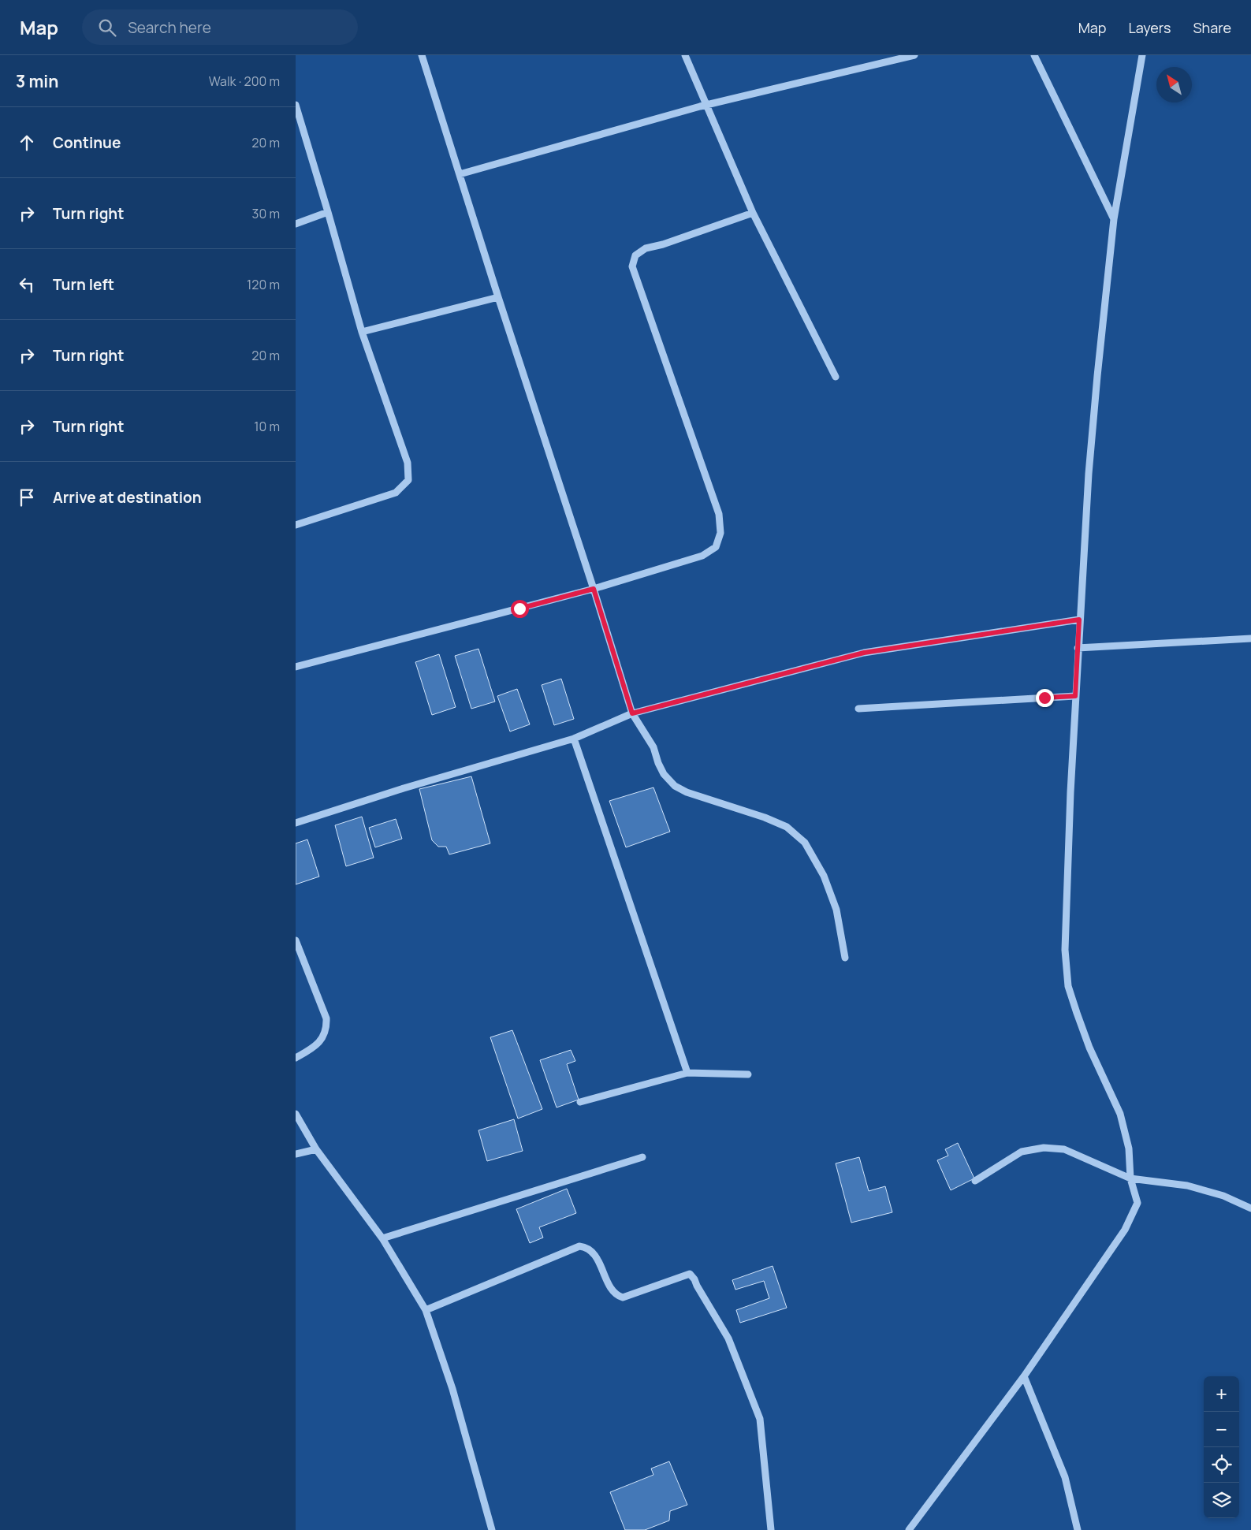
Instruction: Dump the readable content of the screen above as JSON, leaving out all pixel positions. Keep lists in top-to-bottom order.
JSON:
{
  "north": "top left",
  "page": {
    "header": "Map",
    "search": "Search here",
    "nav": ["Map", "Layers", "Share"],
    "heading": ["3 min", "Walk · 200 m"],
    "list": [
      ["Continue", "20 m"],
      ["Turn right", "30 m"],
      ["Turn left", "120 m"],
      ["Turn right", "20 m"],
      ["Turn right", "10 m"],
      "Arrive at destination"
    ],
    "map_buttons": ["+", "−"]
  }
}
